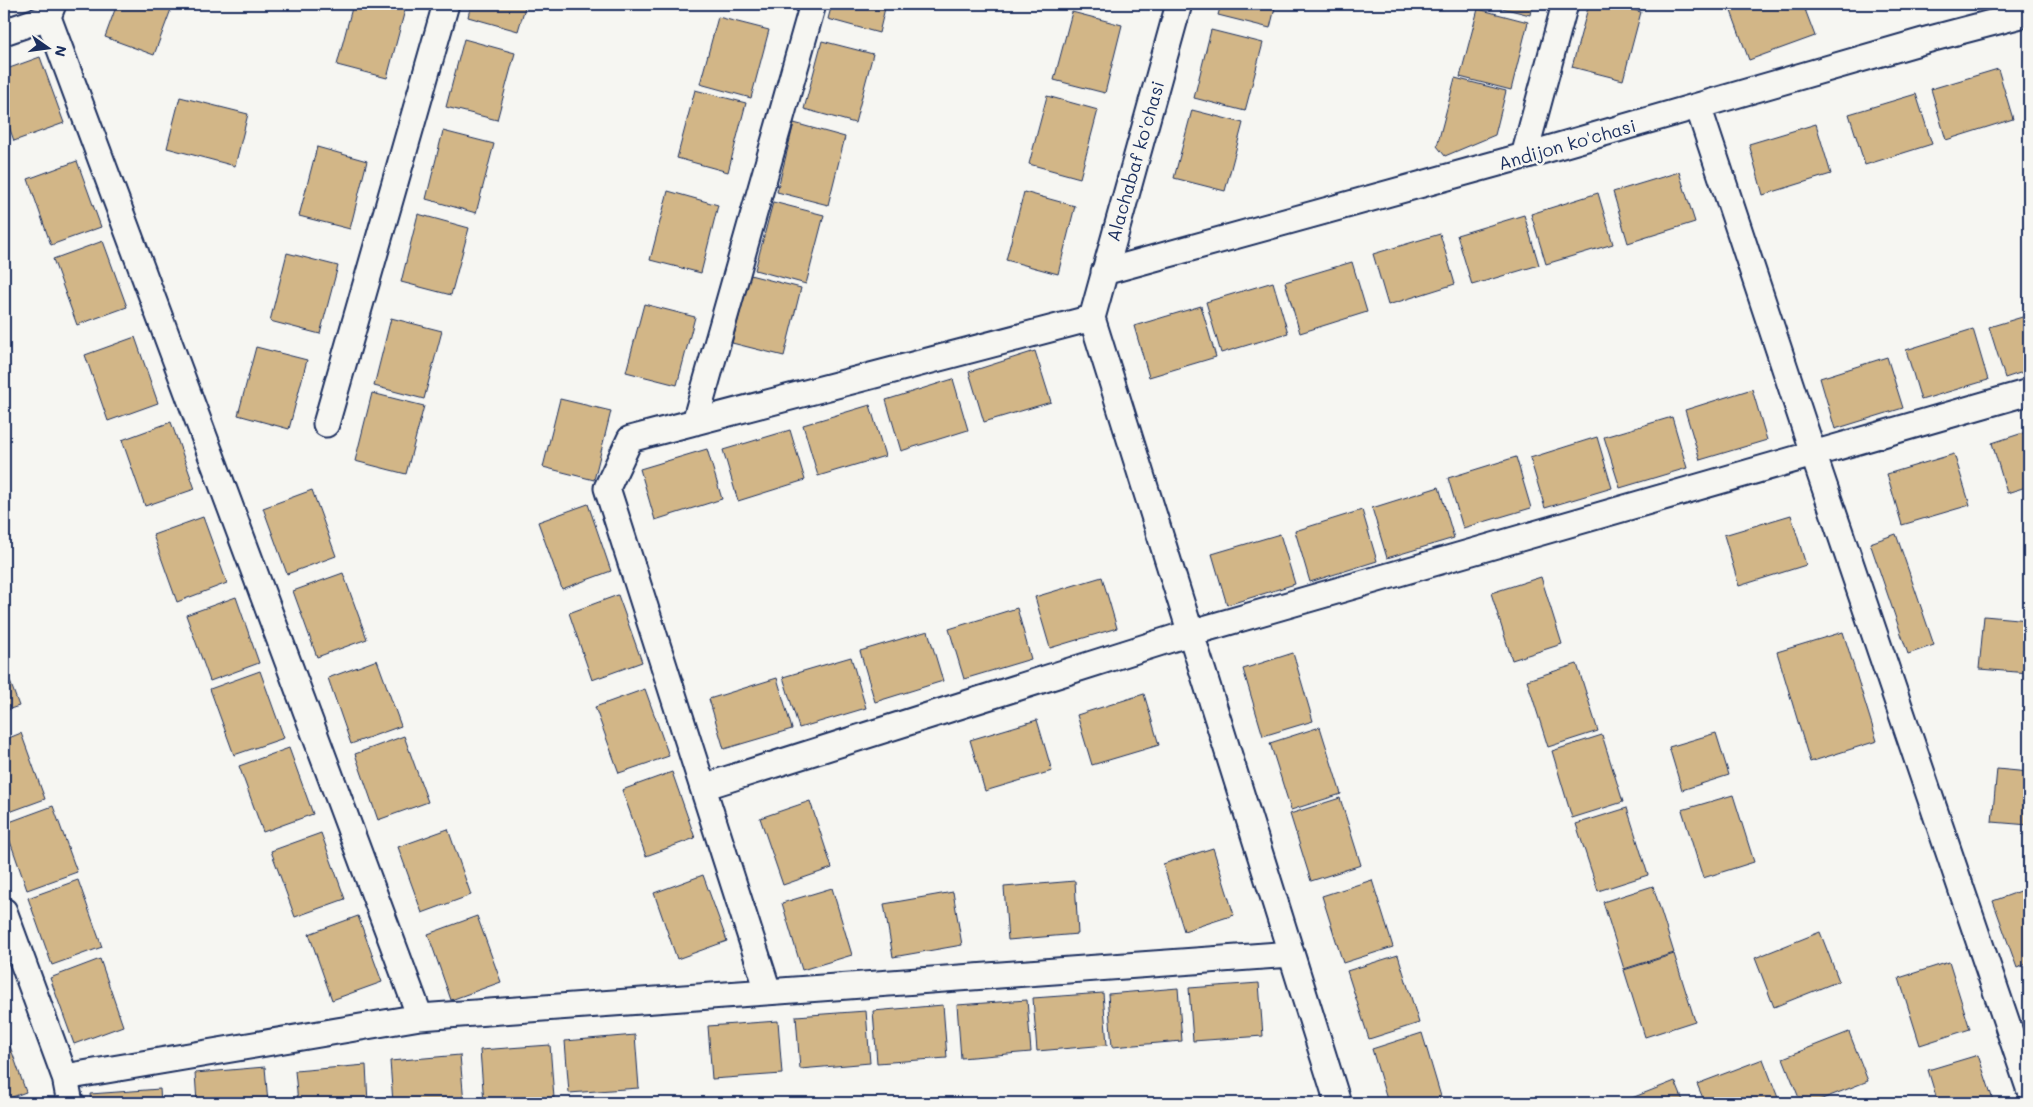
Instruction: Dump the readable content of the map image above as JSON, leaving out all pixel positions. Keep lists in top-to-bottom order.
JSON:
{
  "streets": {
    "street": ["Andijon ko'chasi", "Alachabaf ko'chasi"]
  },
  "crossings": [
    ["Andijon ko'chasi", "Alachabaf ko'chasi"]
  ],
  "north": "right"
}
